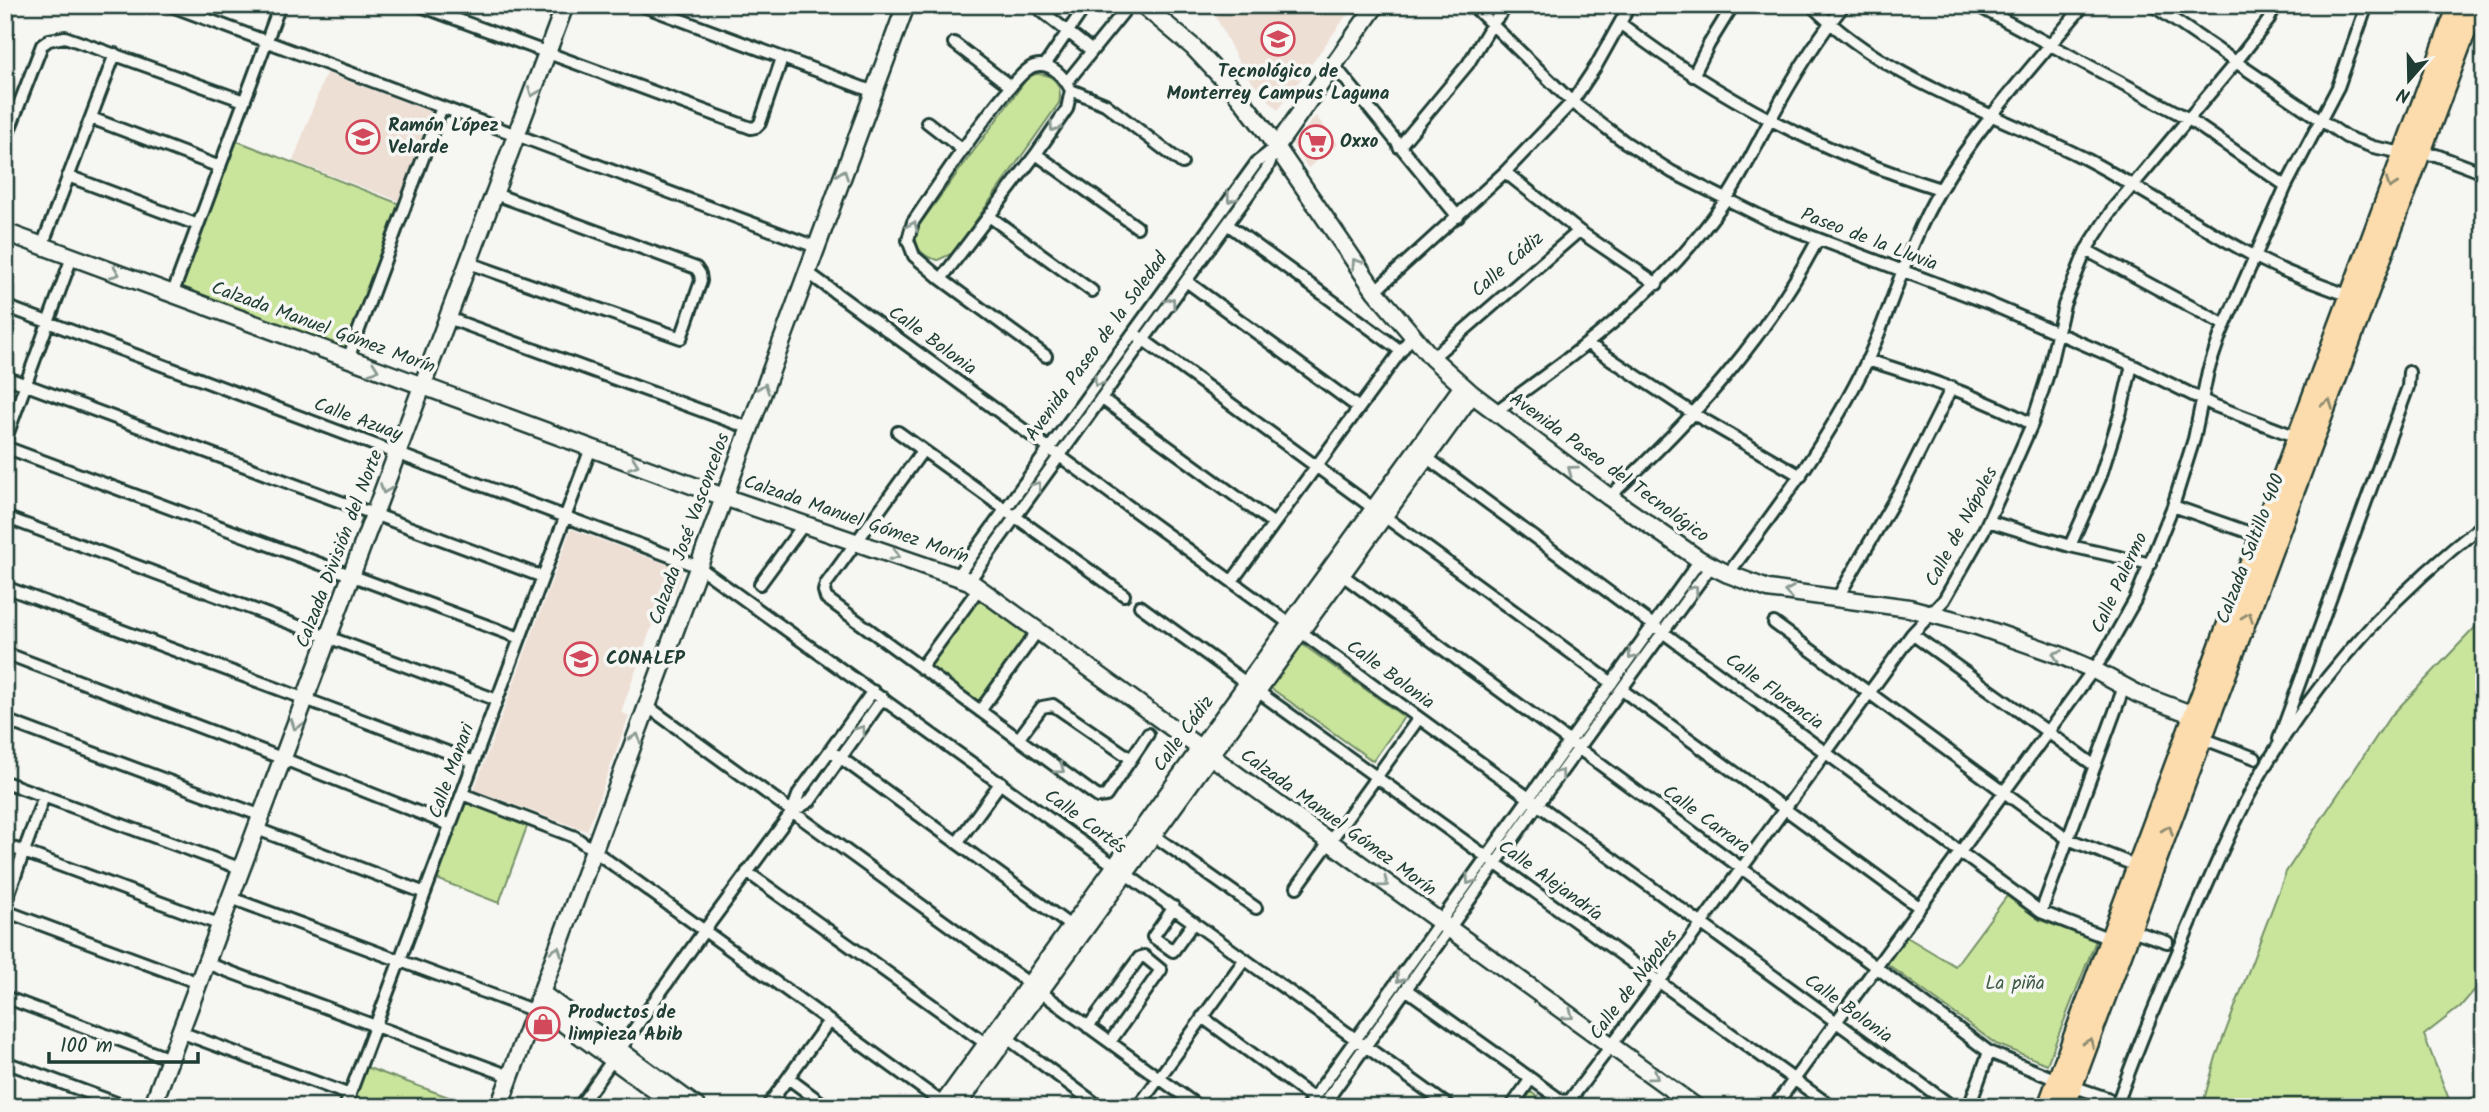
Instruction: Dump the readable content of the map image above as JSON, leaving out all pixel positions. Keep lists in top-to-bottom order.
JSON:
{
  "streets": {
    "main road": ["Calzada Saltillo 400"],
    "street": [
      "Paseo de la Lluvia",
      "Calle Cádiz",
      "Calzada Manuel Gómez Morín",
      "Calle Bolonia",
      "Avenida Paseo de la Soledad",
      "Calle Azuay",
      "Avenida Paseo del Tecnológico",
      "Calle de Nápoles",
      "Calzada José Vasconcelos",
      "Calzada División del Norte",
      "Calle Palermo",
      "Calle Florencia",
      "Calle Manari",
      "Calle Carrara",
      "Calle Cortés",
      "Calle Alejandría"
    ]
  },
  "crossings": [
    ["Paseo de la Lluvia", "Calle de Nápoles"],
    ["Paseo de la Lluvia", "Calzada Saltillo 400"],
    ["Paseo de la Lluvia", "Calle Palermo"],
    ["Calle Cádiz", "Calzada Manuel Gómez Morín"],
    ["Calle Cádiz", "Calle Bolonia"],
    ["Calle Cádiz", "Avenida Paseo del Tecnológico"],
    ["Calle Cádiz", "Calle Florencia"],
    ["Calle Cádiz", "Calle Carrara"],
    ["Calle Cádiz", "Calle Cortés"],
    ["Calle Cádiz", "Calle Alejandría"],
    ["Calzada Manuel Gómez Morín", "Avenida Paseo de la Soledad"],
    ["Calzada Manuel Gómez Morín", "Calle de Nápoles"],
    ["Calzada Manuel Gómez Morín", "Calzada José Vasconcelos"],
    ["Calzada Manuel Gómez Morín", "Calzada División del Norte"],
    ["Calzada Manuel Gómez Morín", "Calle Manari"],
    ["Calle Bolonia", "Avenida Paseo de la Soledad"],
    ["Calle Bolonia", "Calle de Nápoles"],
    ["Calle Bolonia", "Calzada José Vasconcelos"],
    ["Calle Bolonia", "Calle Palermo"],
    ["Avenida Paseo de la Soledad", "Avenida Paseo del Tecnológico"],
    ["Calle Azuay", "Calzada José Vasconcelos"],
    ["Calle Azuay", "Calzada División del Norte"],
    ["Calle Azuay", "Calle Manari"],
    ["Calle Azuay", "Calle Cortés"],
    ["Avenida Paseo del Tecnológico", "Calle de Nápoles"],
    ["Avenida Paseo del Tecnológico", "Calzada Saltillo 400"],
    ["Avenida Paseo del Tecnológico", "Calle Palermo"],
    ["Calle de Nápoles", "Calle Florencia"],
    ["Calle de Nápoles", "Calle Carrara"],
    ["Calle de Nápoles", "Calle Alejandría"],
    ["Calzada José Vasconcelos", "Calle Cortés"],
    ["Calzada Saltillo 400", "Calle Florencia"],
    ["Calzada Saltillo 400", "Calle Carrara"],
    ["Calle Palermo", "Calle Florencia"],
    ["Calle Palermo", "Calle Carrara"],
    ["Calle Palermo", "Calle Alejandría"]
  ],
  "parks": ["La piña"],
  "places": {
    "school or university": ["Tecnológico de Monterrey Campus Laguna", "Ramón López Velarde", "CONALEP"],
    "supermarket": ["Oxxo"],
    "shop": ["Productos de limpieza Abib"]
  },
  "scale_bar": "100 m",
  "north": "bottom"
}
